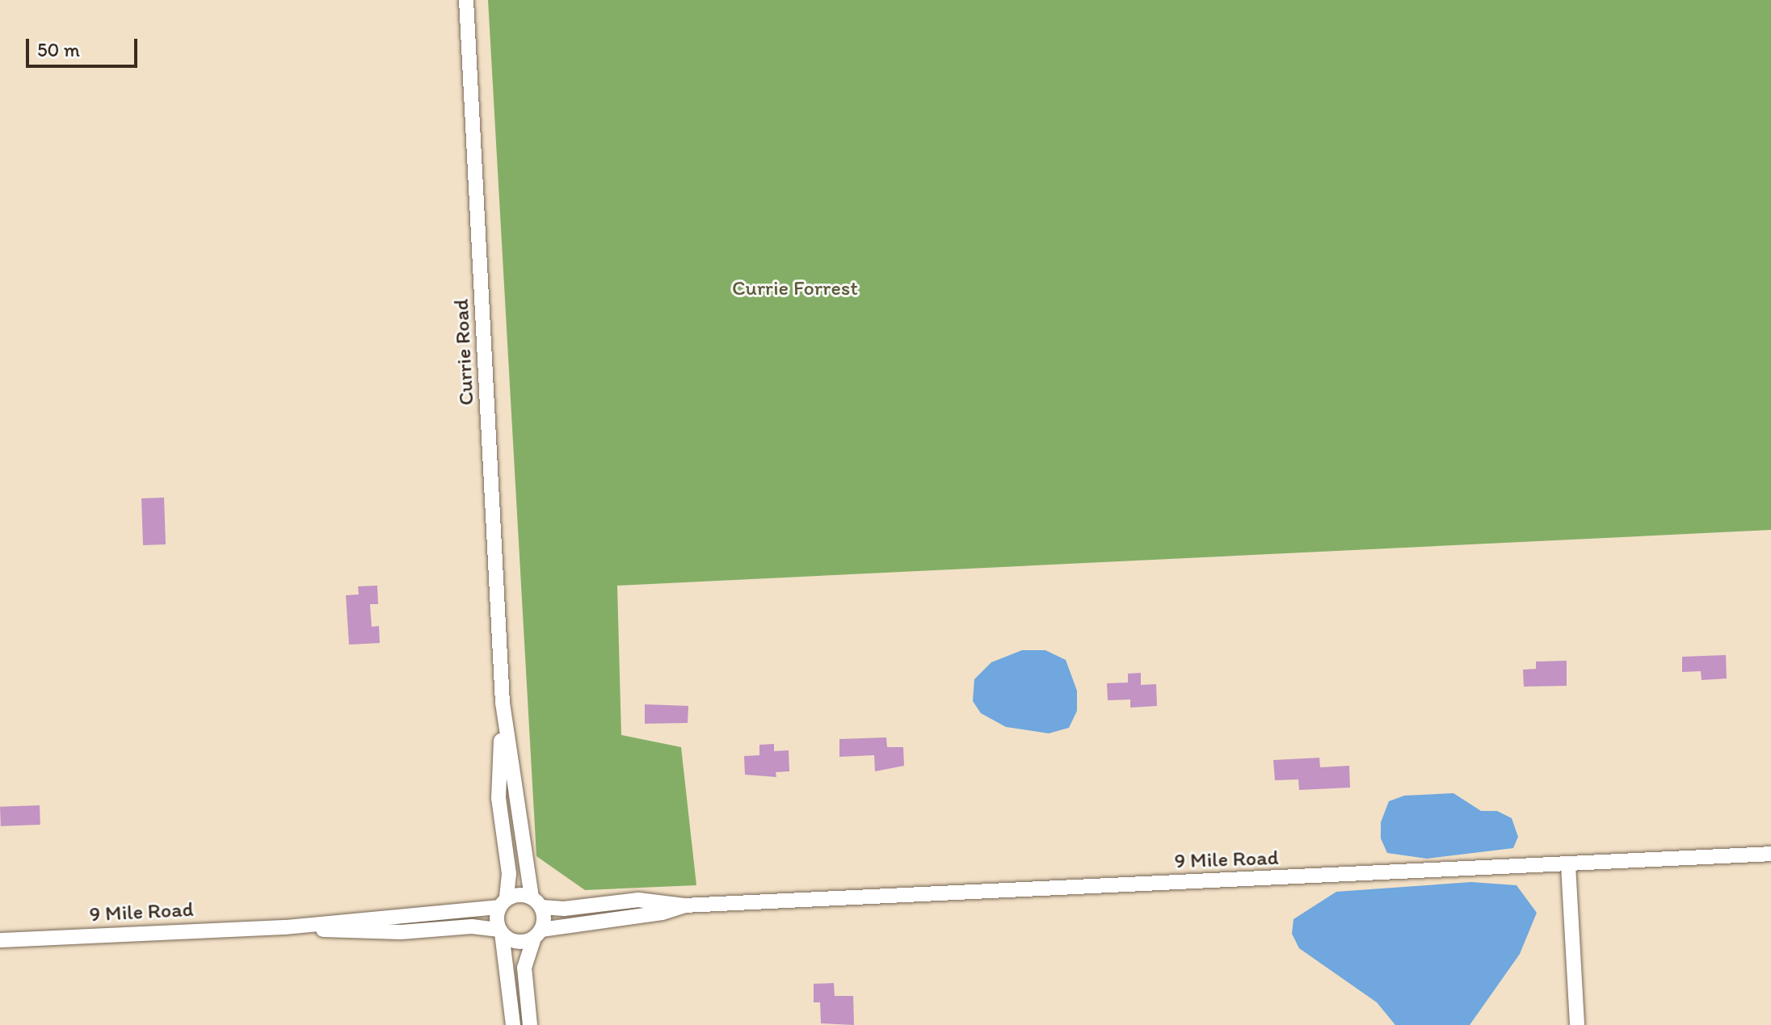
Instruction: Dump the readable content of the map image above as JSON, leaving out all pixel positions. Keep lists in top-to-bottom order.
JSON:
{
  "streets": {
    "street": ["Currie Road", "9 Mile Road"]
  },
  "crossings": [
    ["Currie Road", "9 Mile Road"]
  ],
  "parks": ["Currie Forrest"],
  "scale_bar": "50 m"
}
